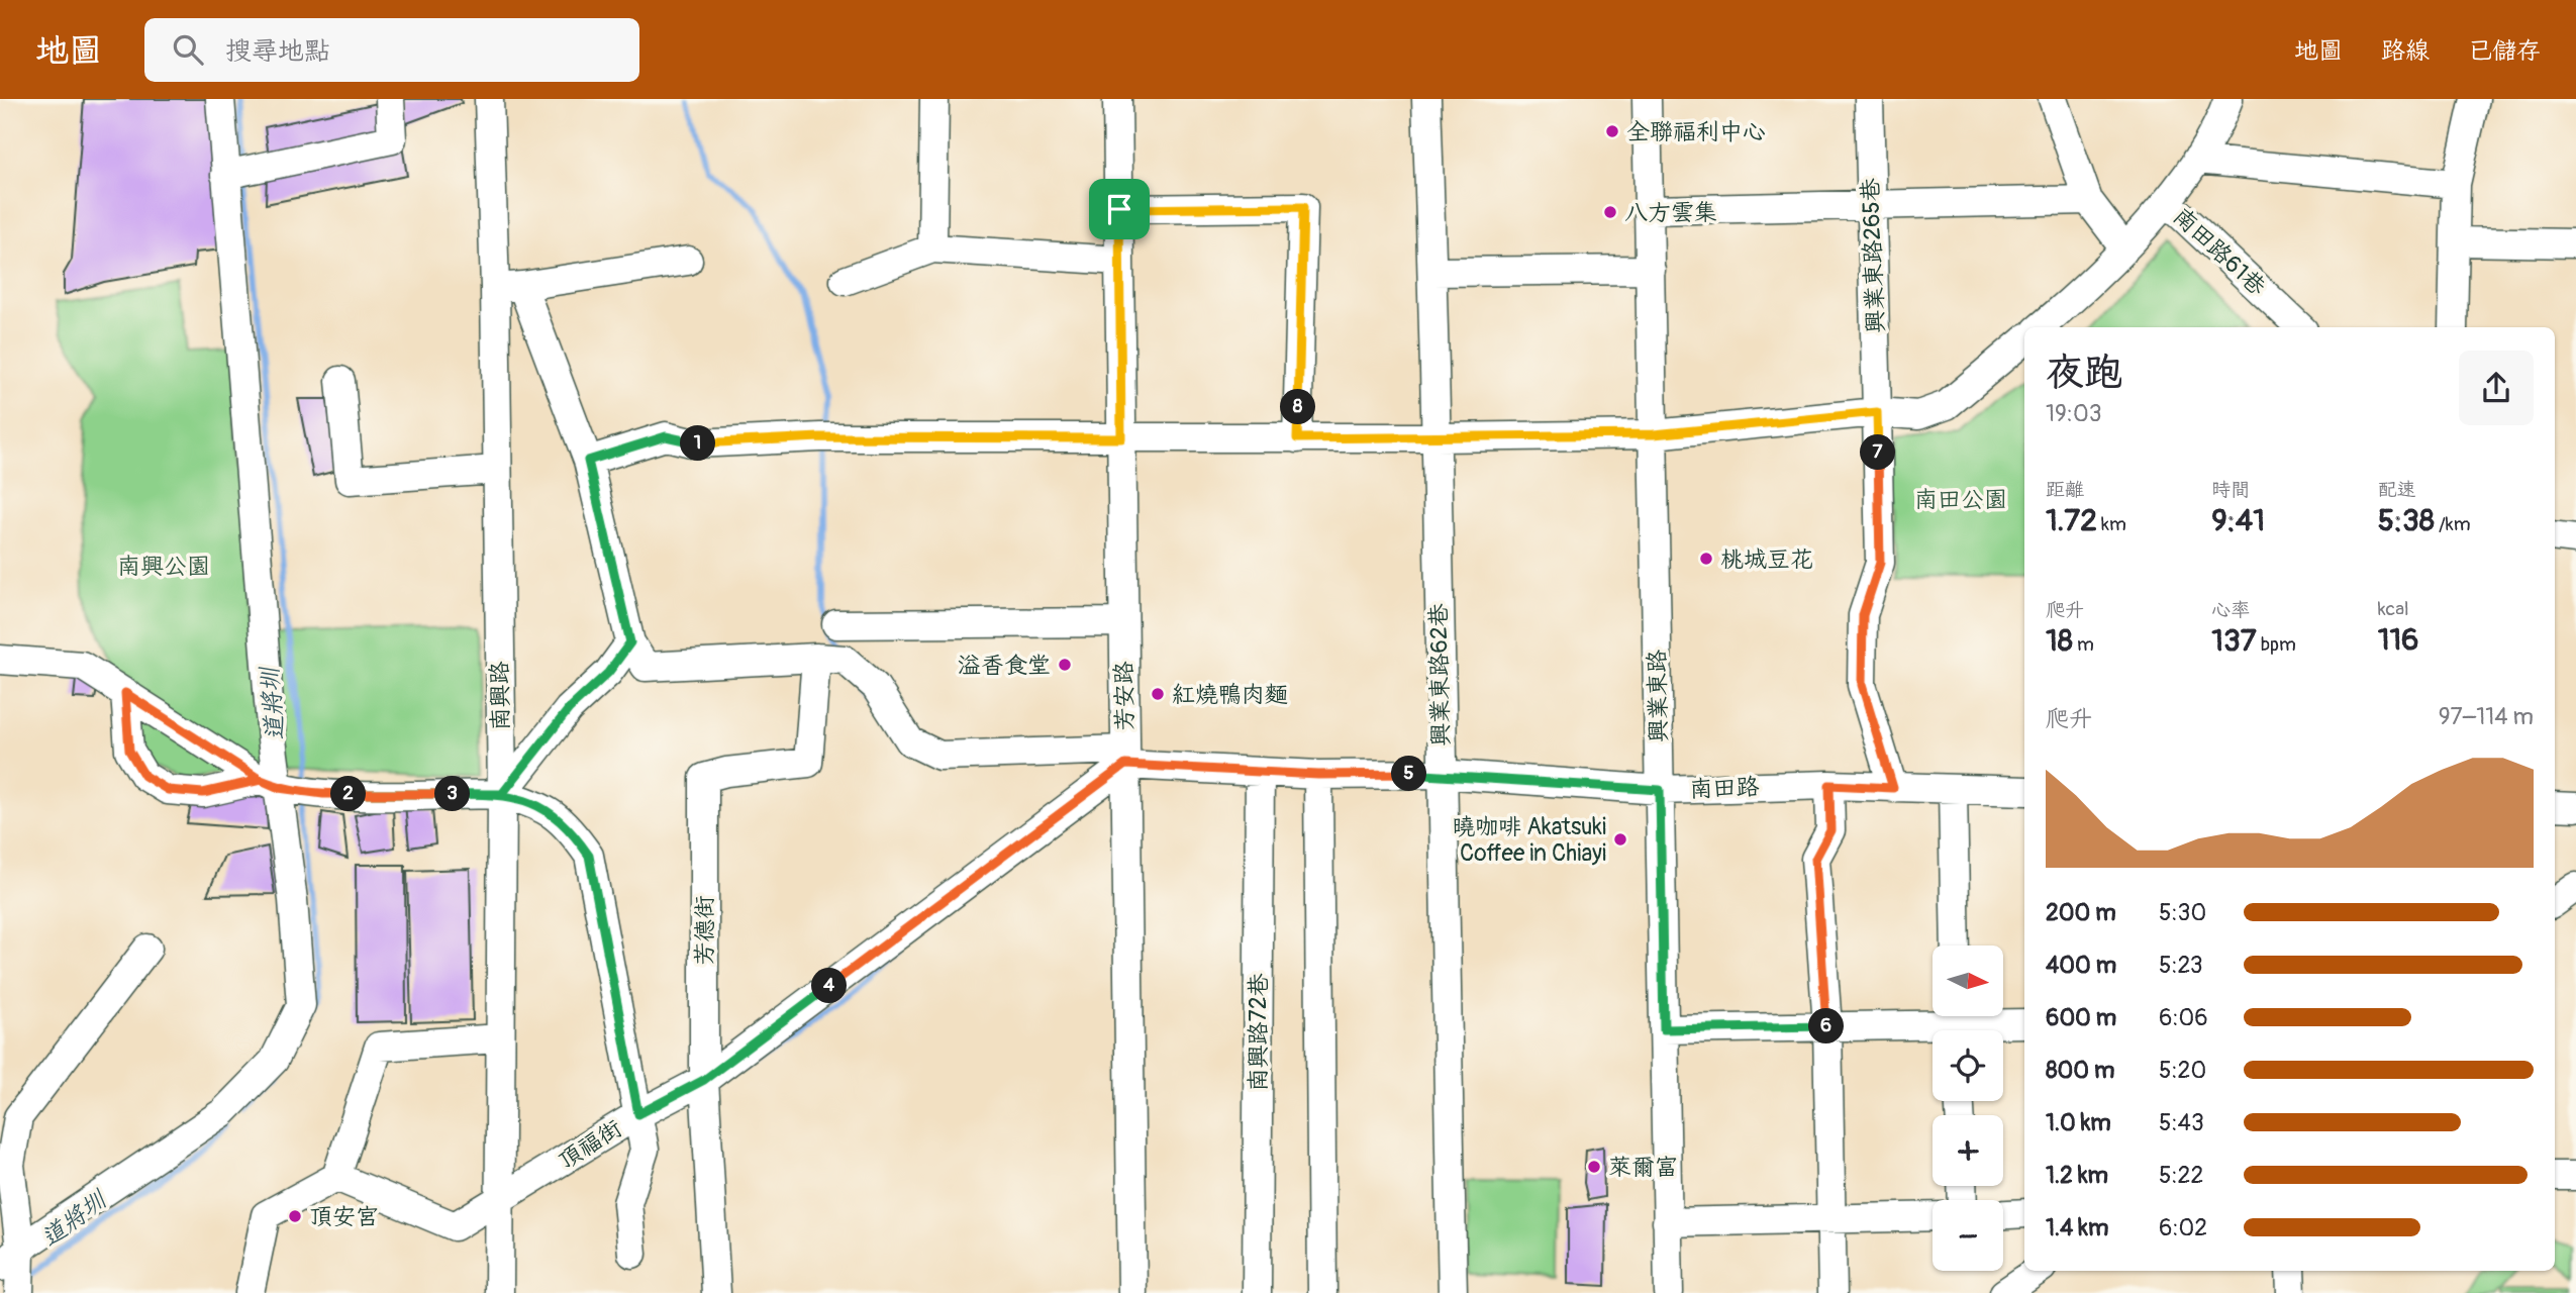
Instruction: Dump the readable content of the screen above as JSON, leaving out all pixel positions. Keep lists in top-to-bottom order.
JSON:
{
  "streets": {
    "street": [
      "南田路61巷",
      "興業東路265巷",
      "興業東路62巷",
      "南興路",
      "芳安路",
      "興業東路",
      "南田路",
      "芳德街",
      "南興路72巷",
      "頂福街"
    ]
  },
  "crossings": [
    ["興業東路265巷", "南田路"],
    ["興業東路62巷", "南田路"],
    ["南興路", "頂福街"],
    ["芳安路", "南田路"],
    ["芳安路", "頂福街"],
    ["興業東路", "南田路"],
    ["南田路", "芳德街"],
    ["南田路", "南興路72巷"],
    ["南田路", "頂福街"],
    ["芳德街", "頂福街"]
  ],
  "water": ["道將圳"],
  "parks": ["南田公園", "南興公園"],
  "places": [
    "全聯福利中心",
    "八方雲集",
    "桃城豆花",
    "溢香食堂",
    "紅燒鴨肉麵",
    "曉咖啡 Akatsuki Coffee in Chiayi",
    "萊爾富",
    "頂安宮"
  ],
  "north": "right",
  "page": {
    "header": "地圖",
    "search": "搜尋地點",
    "nav": ["地圖", "路線", "已儲存"],
    "heading": ["夜跑", "19:03"],
    "pins": [
      "8",
      "1",
      "7",
      "5",
      "2",
      "3",
      "4",
      "6"
    ],
    "stats": [
      ["距離", "1.72 km"],
      ["時間", "9:41"],
      ["配速", "5:38 /km"],
      ["爬升", "18 m"],
      ["心率", "137 bpm"],
      ["kcal", "116"]
    ],
    "chart": ["爬升", "97–114 m"],
    "list": [
      {
        "name": "200 m",
        "note": "5:30"
      },
      {
        "name": "400 m",
        "note": "5:23"
      },
      {
        "name": "600 m",
        "note": "6:06"
      },
      {
        "name": "800 m",
        "note": "5:20"
      },
      {
        "name": "1.0 km",
        "note": "5:43"
      },
      {
        "name": "1.2 km",
        "note": "5:22"
      },
      {
        "name": "1.4 km",
        "note": "6:02"
      }
    ],
    "map_buttons": ["+", "−"]
  }
}
